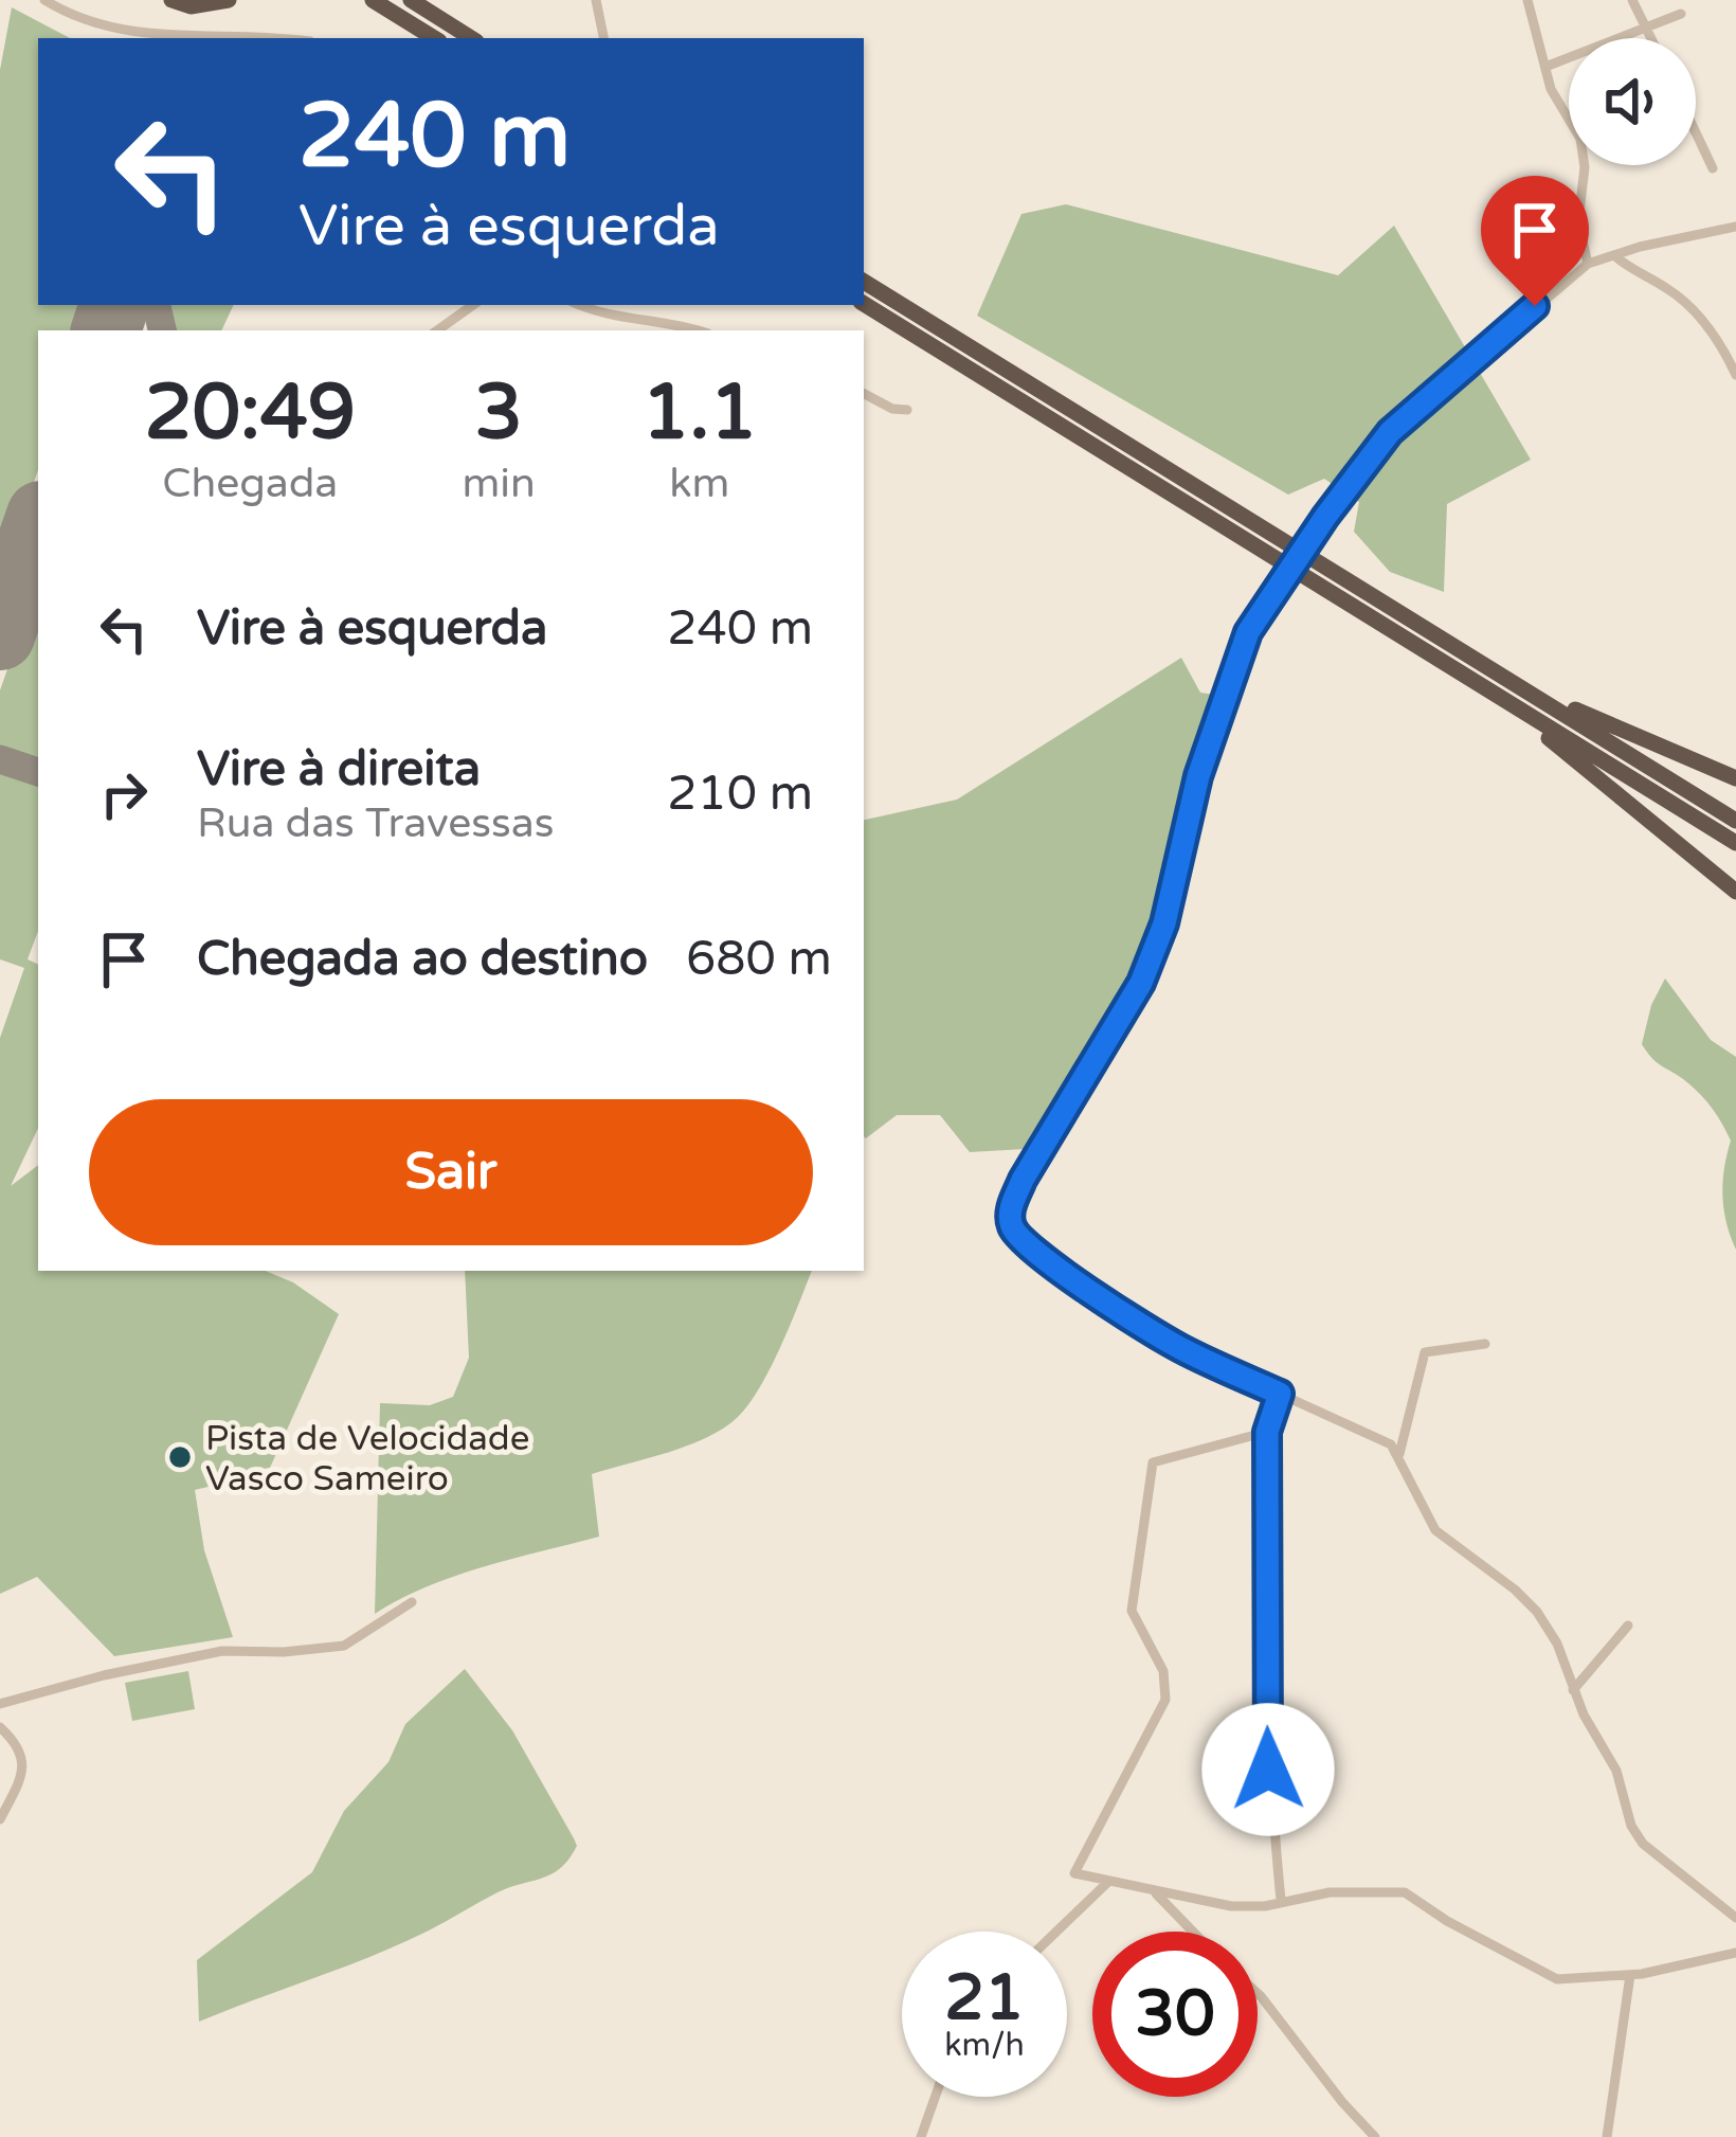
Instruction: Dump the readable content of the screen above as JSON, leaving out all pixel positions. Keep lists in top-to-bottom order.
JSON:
{
  "places": ["Pista de Velocidade Vasco Sameiro"],
  "page": {
    "turn": ["240 m", "Vire à esquerda"],
    "eta": [
      "20:49",
      "Chegada",
      "3",
      "min",
      "1.1",
      "km"
    ],
    "list": [
      {
        "name": "Vire à esquerda",
        "value": "240 m"
      },
      {
        "name": "Vire à direita",
        "note": "Rua das Travessas",
        "value": "210 m"
      },
      {
        "name": "Chegada ao destino",
        "value": "680 m"
      }
    ],
    "buttons": "Sair",
    "speed": "21 km/h",
    "limit": "30"
  }
}
